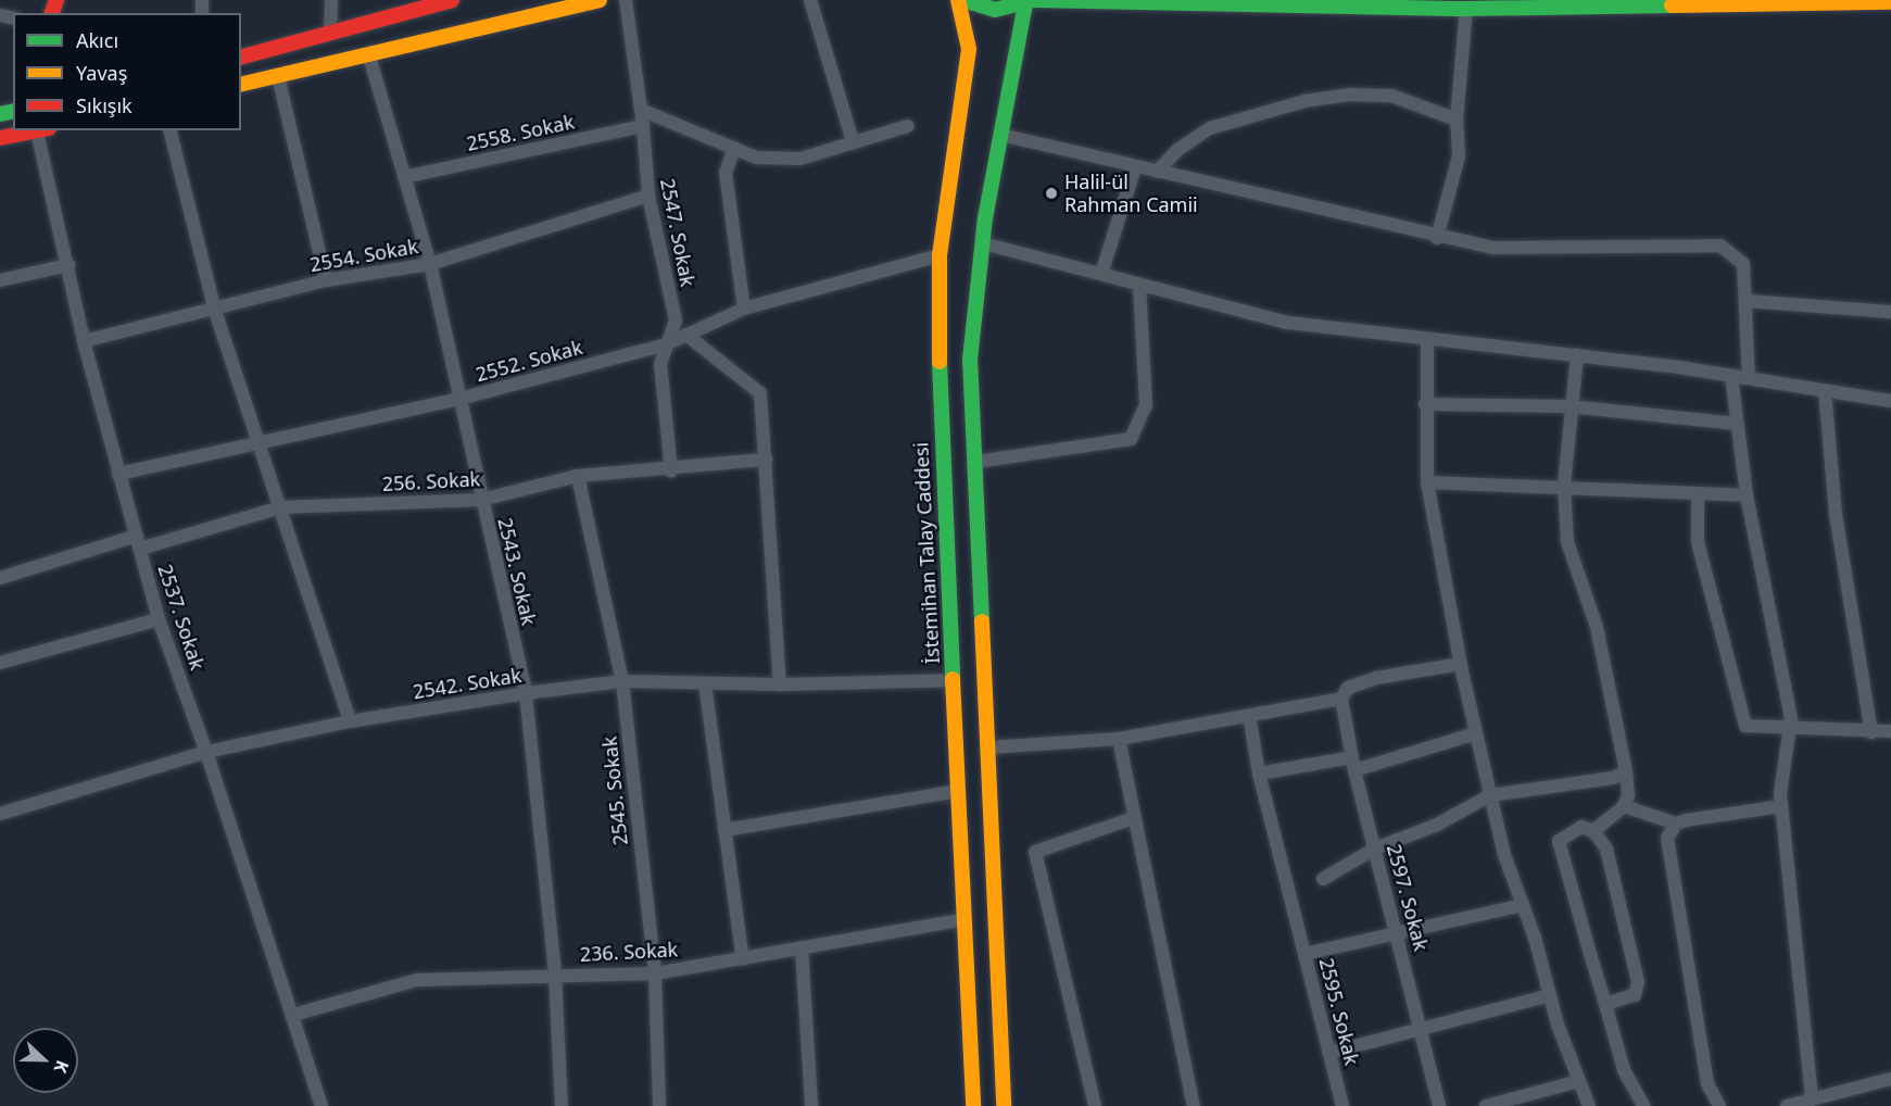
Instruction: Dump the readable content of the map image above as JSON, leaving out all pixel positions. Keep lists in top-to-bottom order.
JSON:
{
  "streets": {
    "street": [
      "2558. Sokak",
      "2547. Sokak",
      "2554. Sokak",
      "2552. Sokak",
      "256. Sokak",
      "İstemihan Talay Caddesi",
      "2543. Sokak",
      "2537. Sokak",
      "2542. Sokak",
      "2545. Sokak",
      "2597. Sokak",
      "236. Sokak",
      "2595. Sokak"
    ]
  },
  "crossings": [
    ["2558. Sokak", "2547. Sokak"],
    ["2558. Sokak", "2543. Sokak"],
    ["2547. Sokak", "2554. Sokak"],
    ["2547. Sokak", "2552. Sokak"],
    ["2547. Sokak", "256. Sokak"],
    ["2554. Sokak", "2543. Sokak"],
    ["2554. Sokak", "2537. Sokak"],
    ["2552. Sokak", "İstemihan Talay Caddesi"],
    ["2552. Sokak", "2543. Sokak"],
    ["2552. Sokak", "2537. Sokak"],
    ["256. Sokak", "2543. Sokak"],
    ["256. Sokak", "2537. Sokak"],
    ["256. Sokak", "2545. Sokak"],
    ["İstemihan Talay Caddesi", "2542. Sokak"],
    ["İstemihan Talay Caddesi", "236. Sokak"],
    ["2543. Sokak", "2542. Sokak"],
    ["2543. Sokak", "236. Sokak"],
    ["2537. Sokak", "2542. Sokak"],
    ["2537. Sokak", "236. Sokak"],
    ["2542. Sokak", "2545. Sokak"],
    ["2545. Sokak", "236. Sokak"],
    ["2597. Sokak", "2595. Sokak"]
  ],
  "places": ["Halil-ül Rahman Camii"],
  "legend": ["Akıcı", "Yavaş", "Sıkışık"],
  "north": "right"
}
